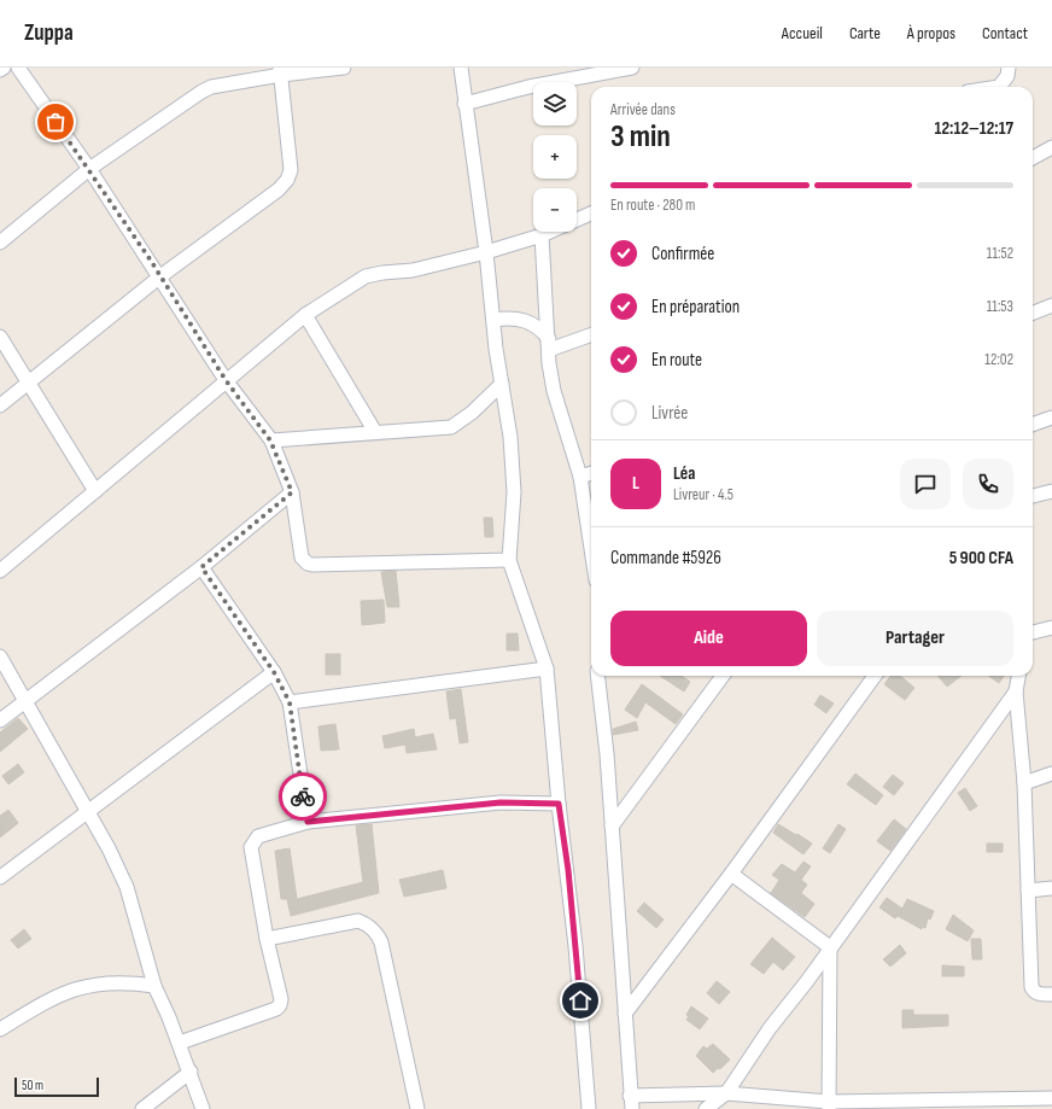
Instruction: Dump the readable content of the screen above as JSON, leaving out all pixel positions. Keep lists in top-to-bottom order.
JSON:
{
  "scale_bar": "50 m",
  "page": {
    "header": "Zuppa",
    "nav": [
      "Accueil",
      "Carte",
      "À propos",
      "Contact"
    ],
    "map_buttons": ["+", "−"],
    "heading": ["3 min", "Arrivée dans", "12:12–12:17"],
    "panel": [
      "Léa",
      "Livreur · 4.5",
      "Commande #5926",
      "5 900 CFA"
    ],
    "bar": "En route · 280 m",
    "list": [
      ["Confirmée", "11:52"],
      ["En préparation", "11:53"],
      ["En route", "12:02"],
      "Livrée"
    ],
    "round": "L",
    "buttons": ["Aide", "Partager"],
    "scale": "50 m"
  }
}
